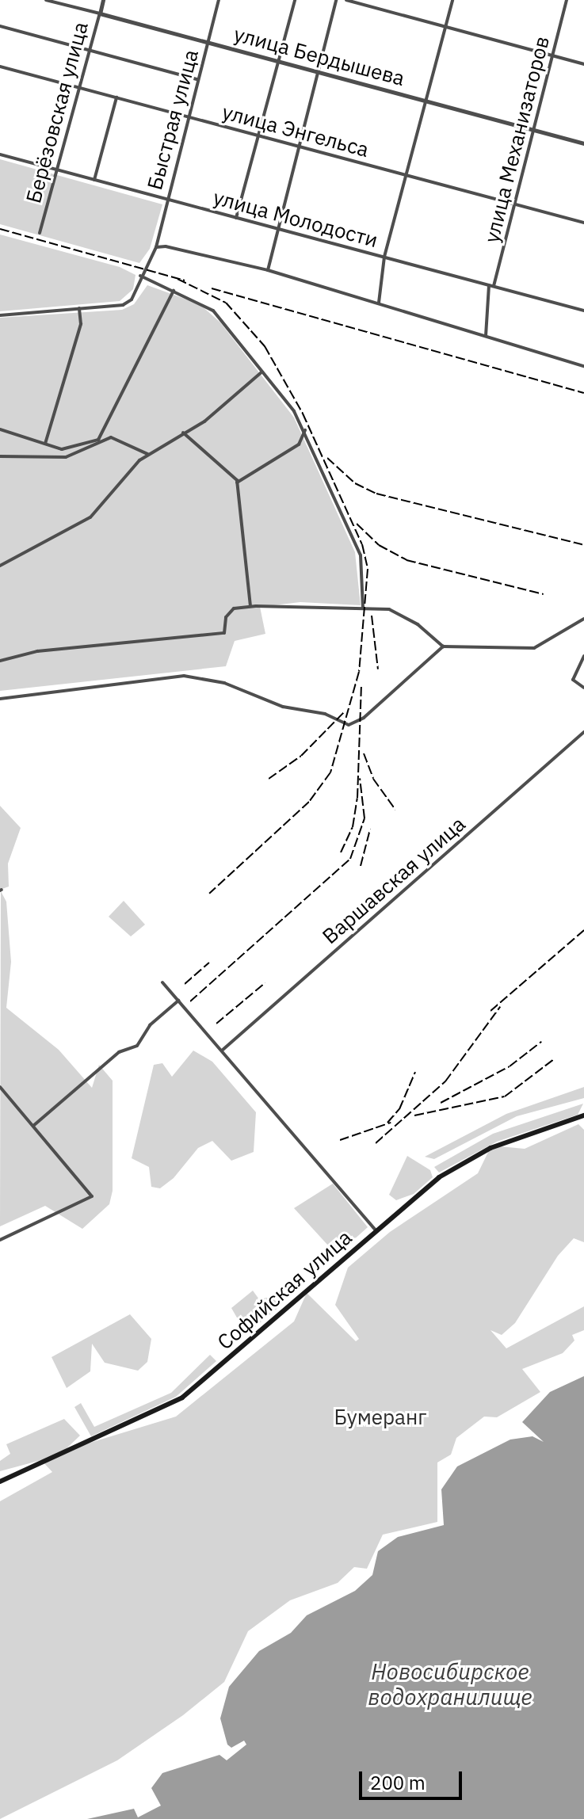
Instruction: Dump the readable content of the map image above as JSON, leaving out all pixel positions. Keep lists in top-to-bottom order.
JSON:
{
  "streets": {
    "main road": ["Софийская улица"],
    "street": [
      "улица Бердышева",
      "Берёзовская улица",
      "Быстрая улица",
      "улица Энгельса",
      "улица Механизаторов",
      "улица Молодости",
      "Варшавская улица"
    ]
  },
  "crossings": [
    ["улица Бердышева", "Берёзовская улица"],
    ["улица Бердышева", "Быстрая улица"],
    ["улица Бердышева", "улица Механизаторов"],
    ["Берёзовская улица", "улица Энгельса"],
    ["Берёзовская улица", "улица Молодости"],
    ["Быстрая улица", "улица Энгельса"],
    ["Быстрая улица", "улица Молодости"],
    ["улица Энгельса", "улица Механизаторов"],
    ["улица Механизаторов", "улица Молодости"]
  ],
  "water": ["Новосибирское водохранилище"],
  "parks": ["Бумеранг"],
  "scale_bar": "200 m"
}
